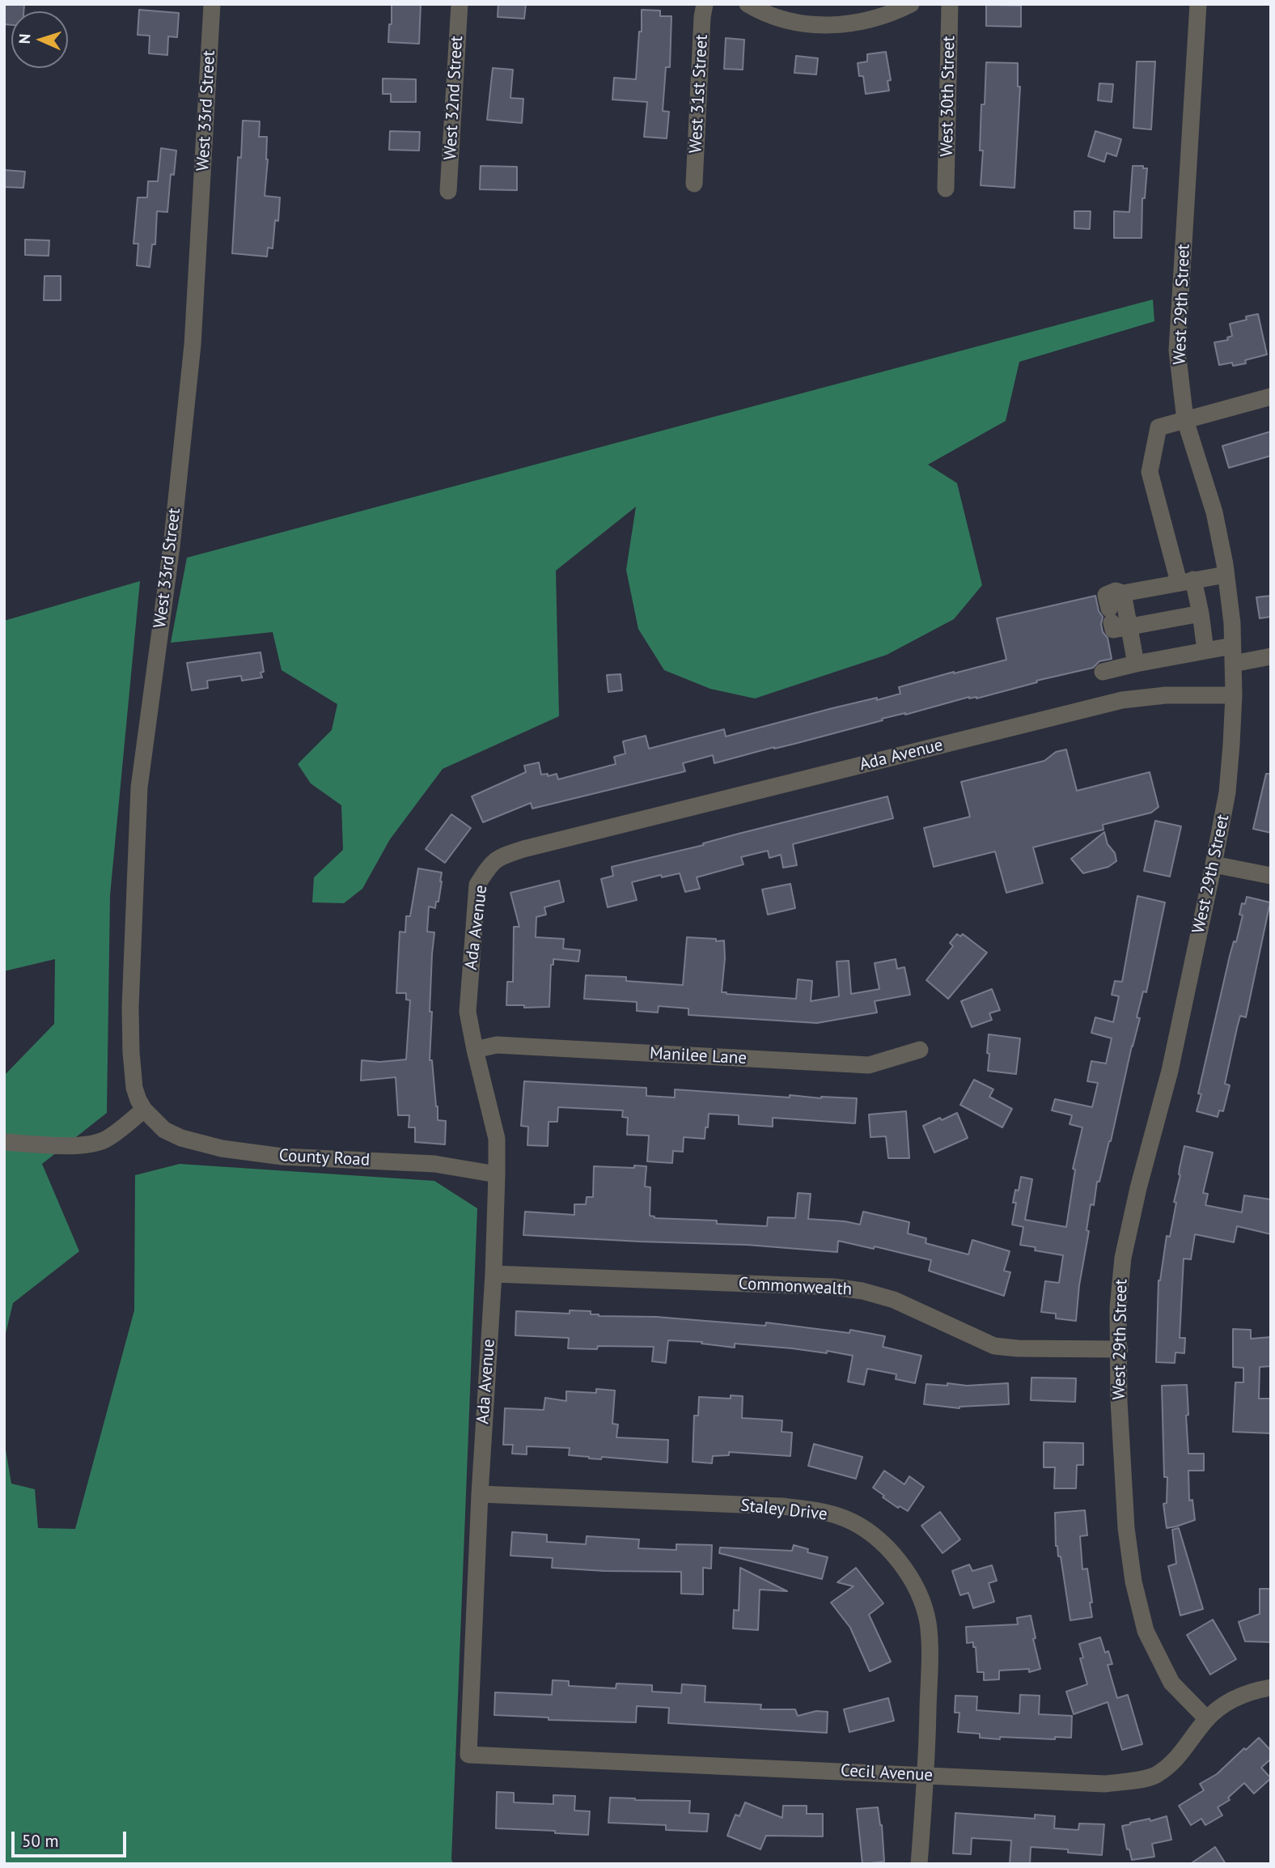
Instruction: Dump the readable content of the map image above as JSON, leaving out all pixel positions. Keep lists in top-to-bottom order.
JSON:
{
  "streets": {
    "street": [
      "West 31st Street",
      "West 30th Street",
      "West 32nd Street",
      "West 33rd Street",
      "West 29th Street",
      "Ada Avenue",
      "Manilee Lane",
      "County Road",
      "Commonwealth",
      "Staley Drive",
      "Cecil Avenue"
    ]
  },
  "crossings": [
    ["West 33rd Street", "County Road"],
    ["West 29th Street", "Ada Avenue"],
    ["West 29th Street", "Commonwealth"],
    ["West 29th Street", "Cecil Avenue"],
    ["Ada Avenue", "Manilee Lane"],
    ["Ada Avenue", "County Road"],
    ["Ada Avenue", "Commonwealth"],
    ["Ada Avenue", "Staley Drive"],
    ["Ada Avenue", "Cecil Avenue"],
    ["Staley Drive", "Cecil Avenue"]
  ],
  "scale_bar": "50 m",
  "north": "left"
}
